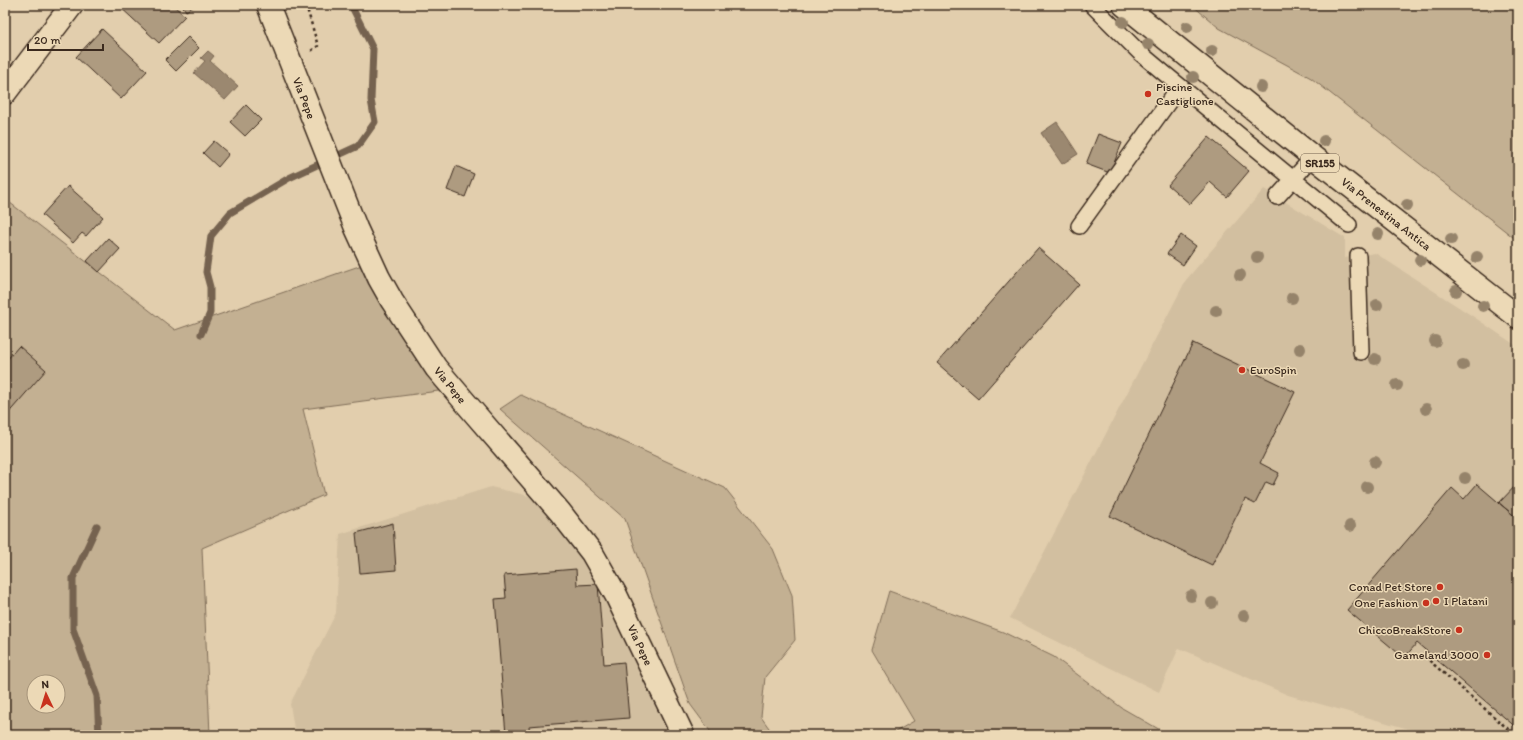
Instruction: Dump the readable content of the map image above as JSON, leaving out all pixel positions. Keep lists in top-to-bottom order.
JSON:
{
  "streets": {
    "street": ["Via Pepe", "SR155", "Via Prenestina Antica"]
  },
  "places": [
    "Piscine Castiglione",
    "EuroSpin",
    "Conad Pet Store",
    "I Platani",
    "One Fashion",
    "ChiccoBreakStore",
    "Gameland 3000"
  ],
  "scale_bar": "20 m",
  "north": "top"
}
